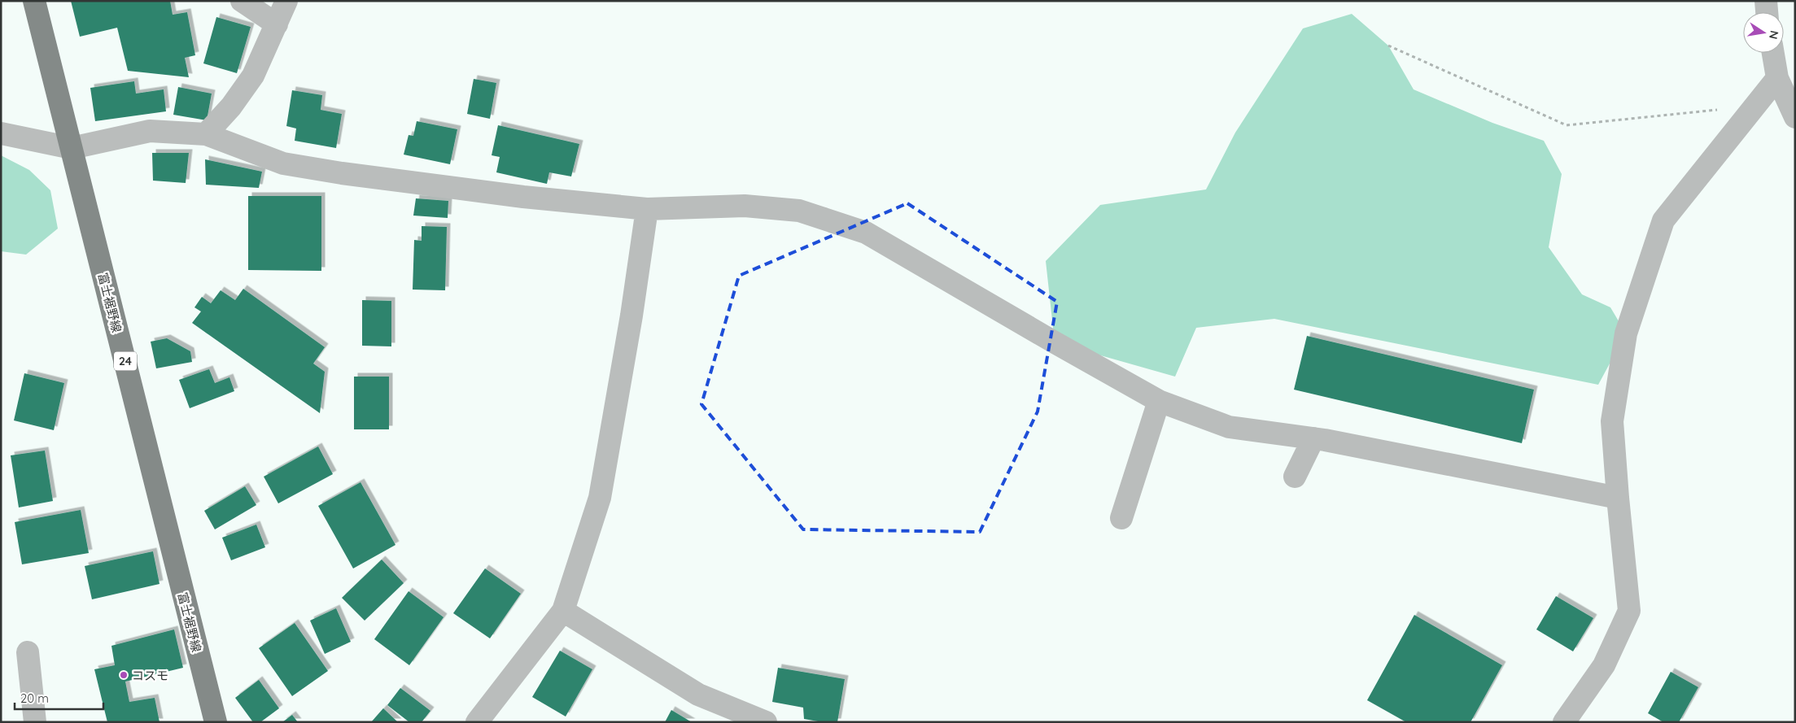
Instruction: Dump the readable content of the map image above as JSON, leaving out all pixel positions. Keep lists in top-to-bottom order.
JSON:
{
  "streets": {
    "main road": ["富士裾野線", "24"]
  },
  "places": ["コスモ"],
  "scale_bar": "20 m",
  "north": "right"
}
